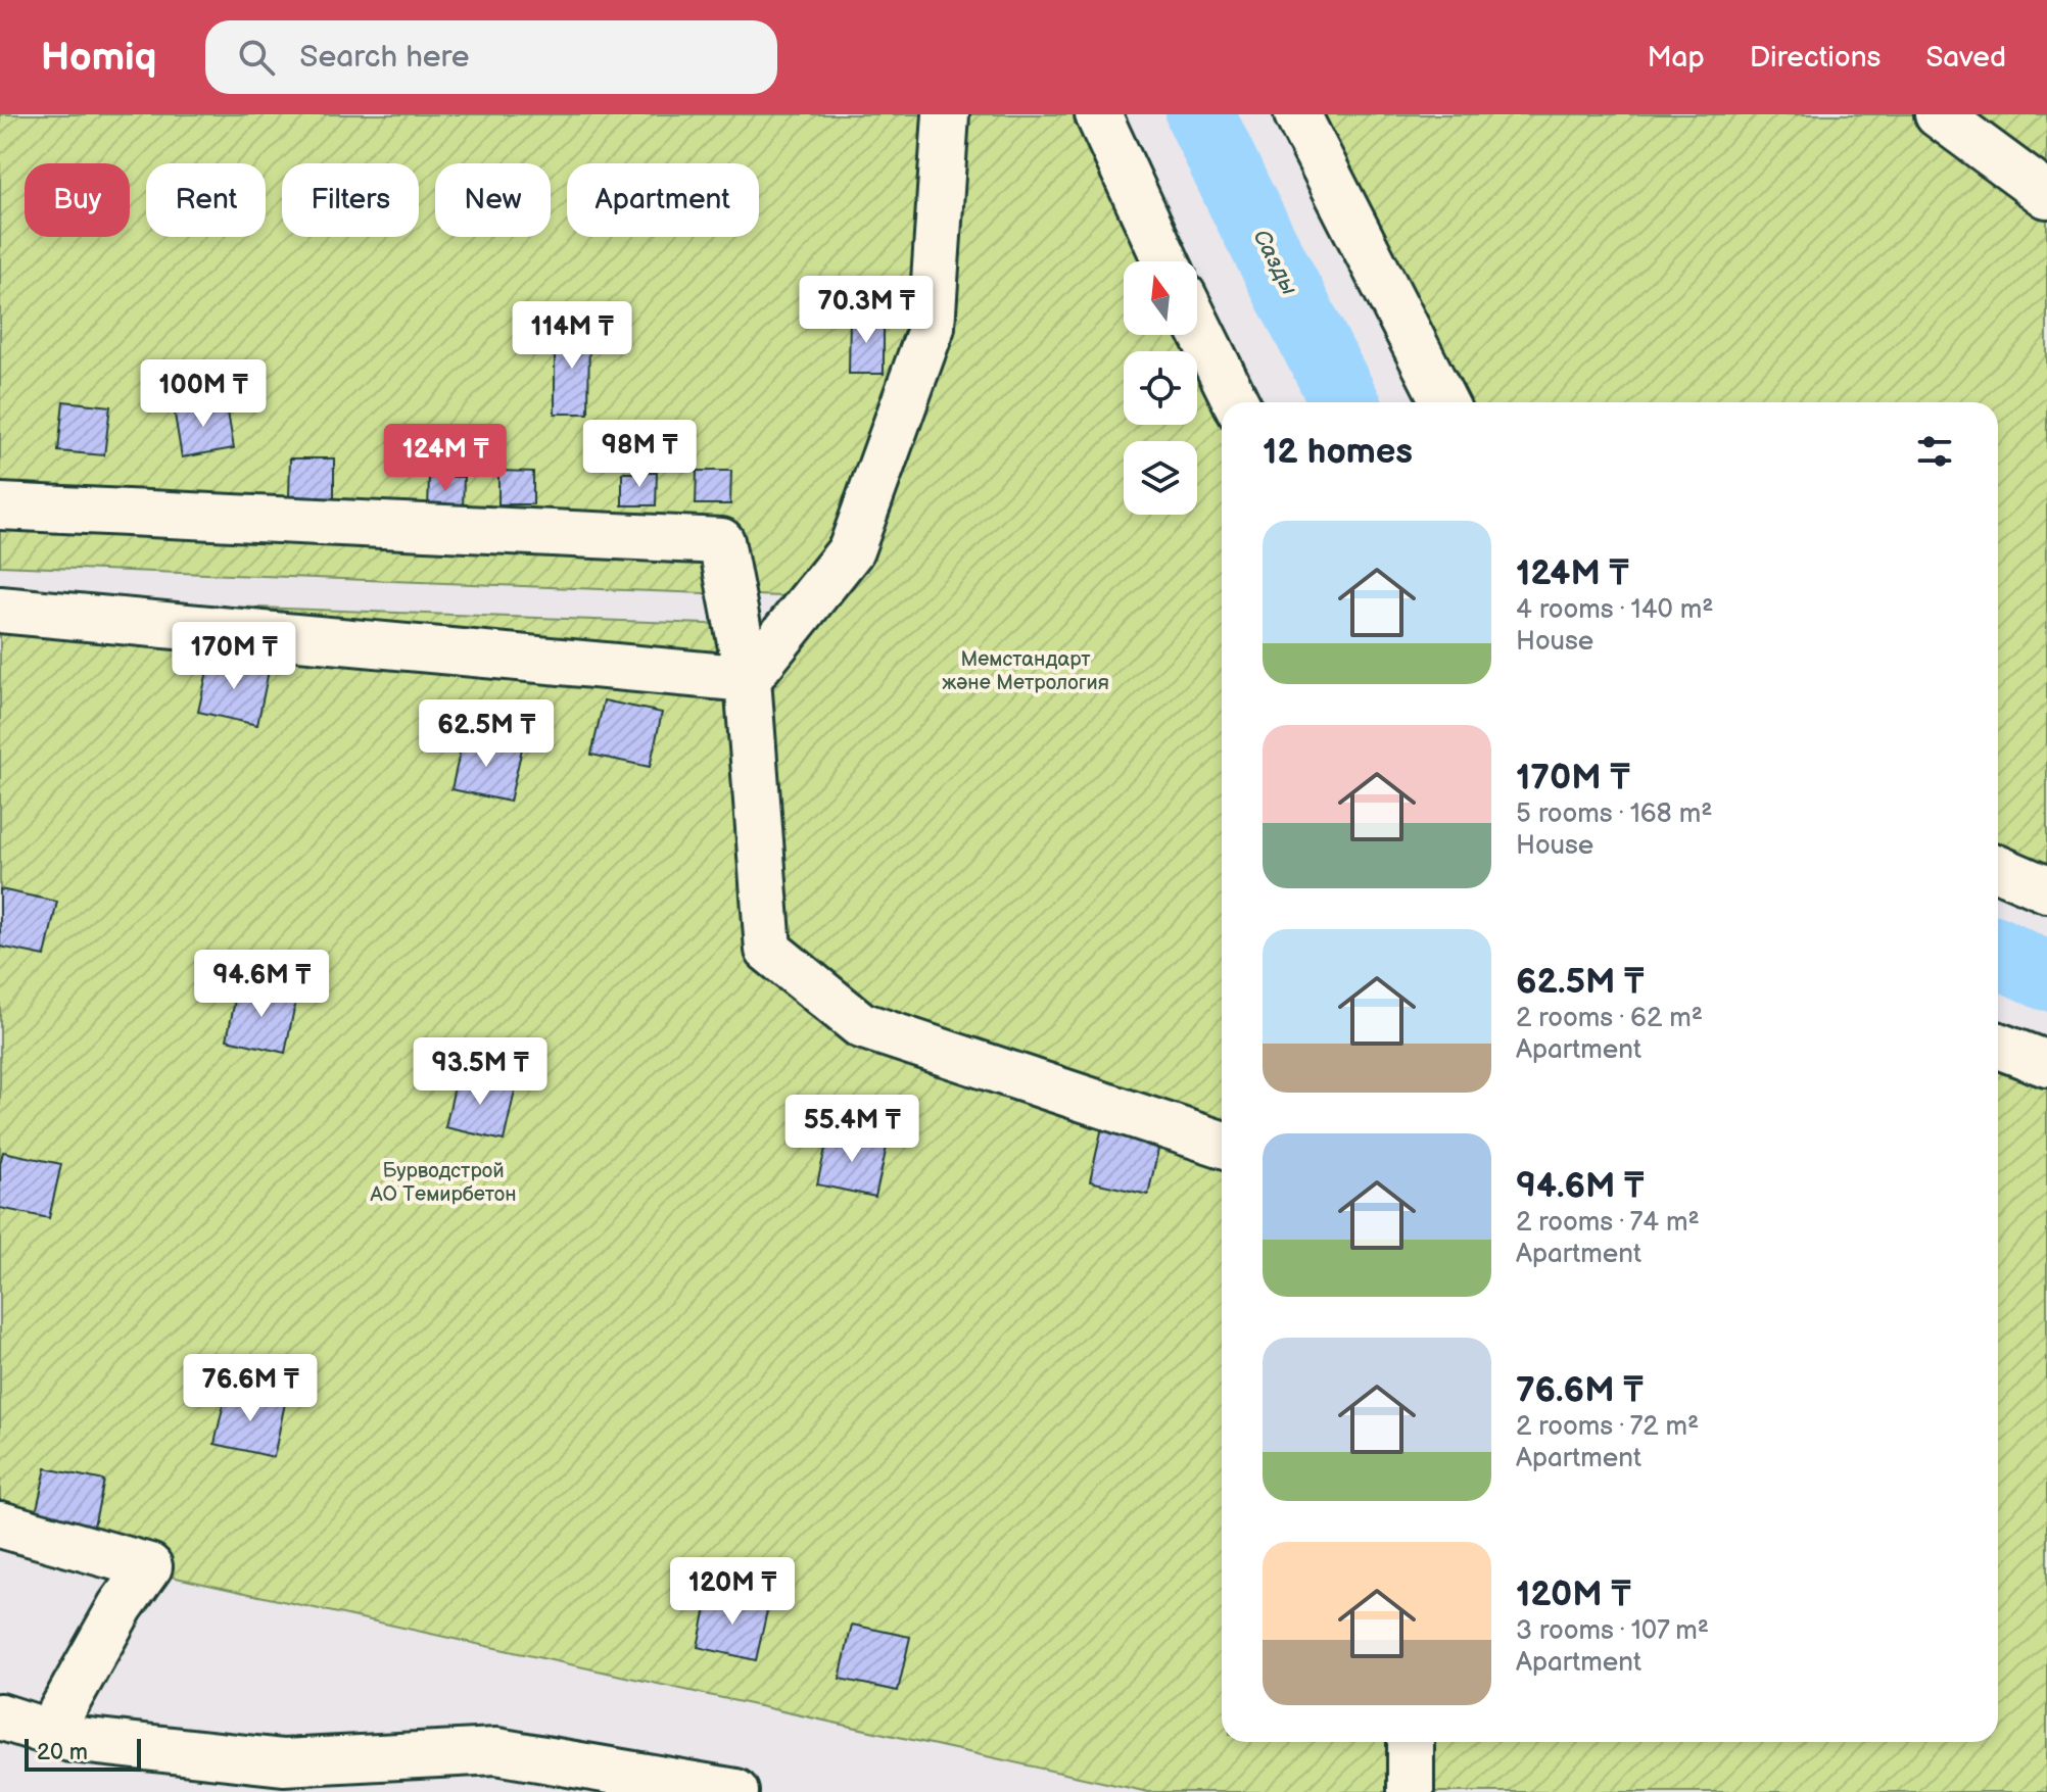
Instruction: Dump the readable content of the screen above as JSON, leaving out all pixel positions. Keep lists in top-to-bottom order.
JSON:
{
  "water": ["Сазды"],
  "parks": ["Мемстандарт және Метрология", "Бурводстрой АО Темирбетон"],
  "scale_bar": "20 m",
  "north": "top",
  "page": {
    "header": "Homiq",
    "search": "Search here",
    "nav": ["Map", "Directions", "Saved"],
    "chip": [
      "Buy",
      "Rent",
      "Filters",
      "New",
      "Apartment"
    ],
    "price": [
      "70.3M ₸",
      "114M ₸",
      "100M ₸",
      "98M ₸",
      "124M ₸",
      "170M ₸",
      "62.5M ₸",
      "94.6M ₸",
      "93.5M ₸",
      "55.4M ₸",
      "76.6M ₸",
      "120M ₸"
    ],
    "heading": "12 homes",
    "list": [
      {
        "name": "124M ₸",
        "note": "4 rooms · 140 m² · House"
      },
      {
        "name": "170M ₸",
        "note": "5 rooms · 168 m² · House"
      },
      {
        "name": "62.5M ₸",
        "note": "2 rooms · 62 m² · Apartment"
      },
      {
        "name": "94.6M ₸",
        "note": "2 rooms · 74 m² · Apartment"
      },
      {
        "name": "76.6M ₸",
        "note": "2 rooms · 72 m² · Apartment"
      },
      {
        "name": "120M ₸",
        "note": "3 rooms · 107 m² · Apartment"
      }
    ],
    "scale": "20 m"
  }
}
